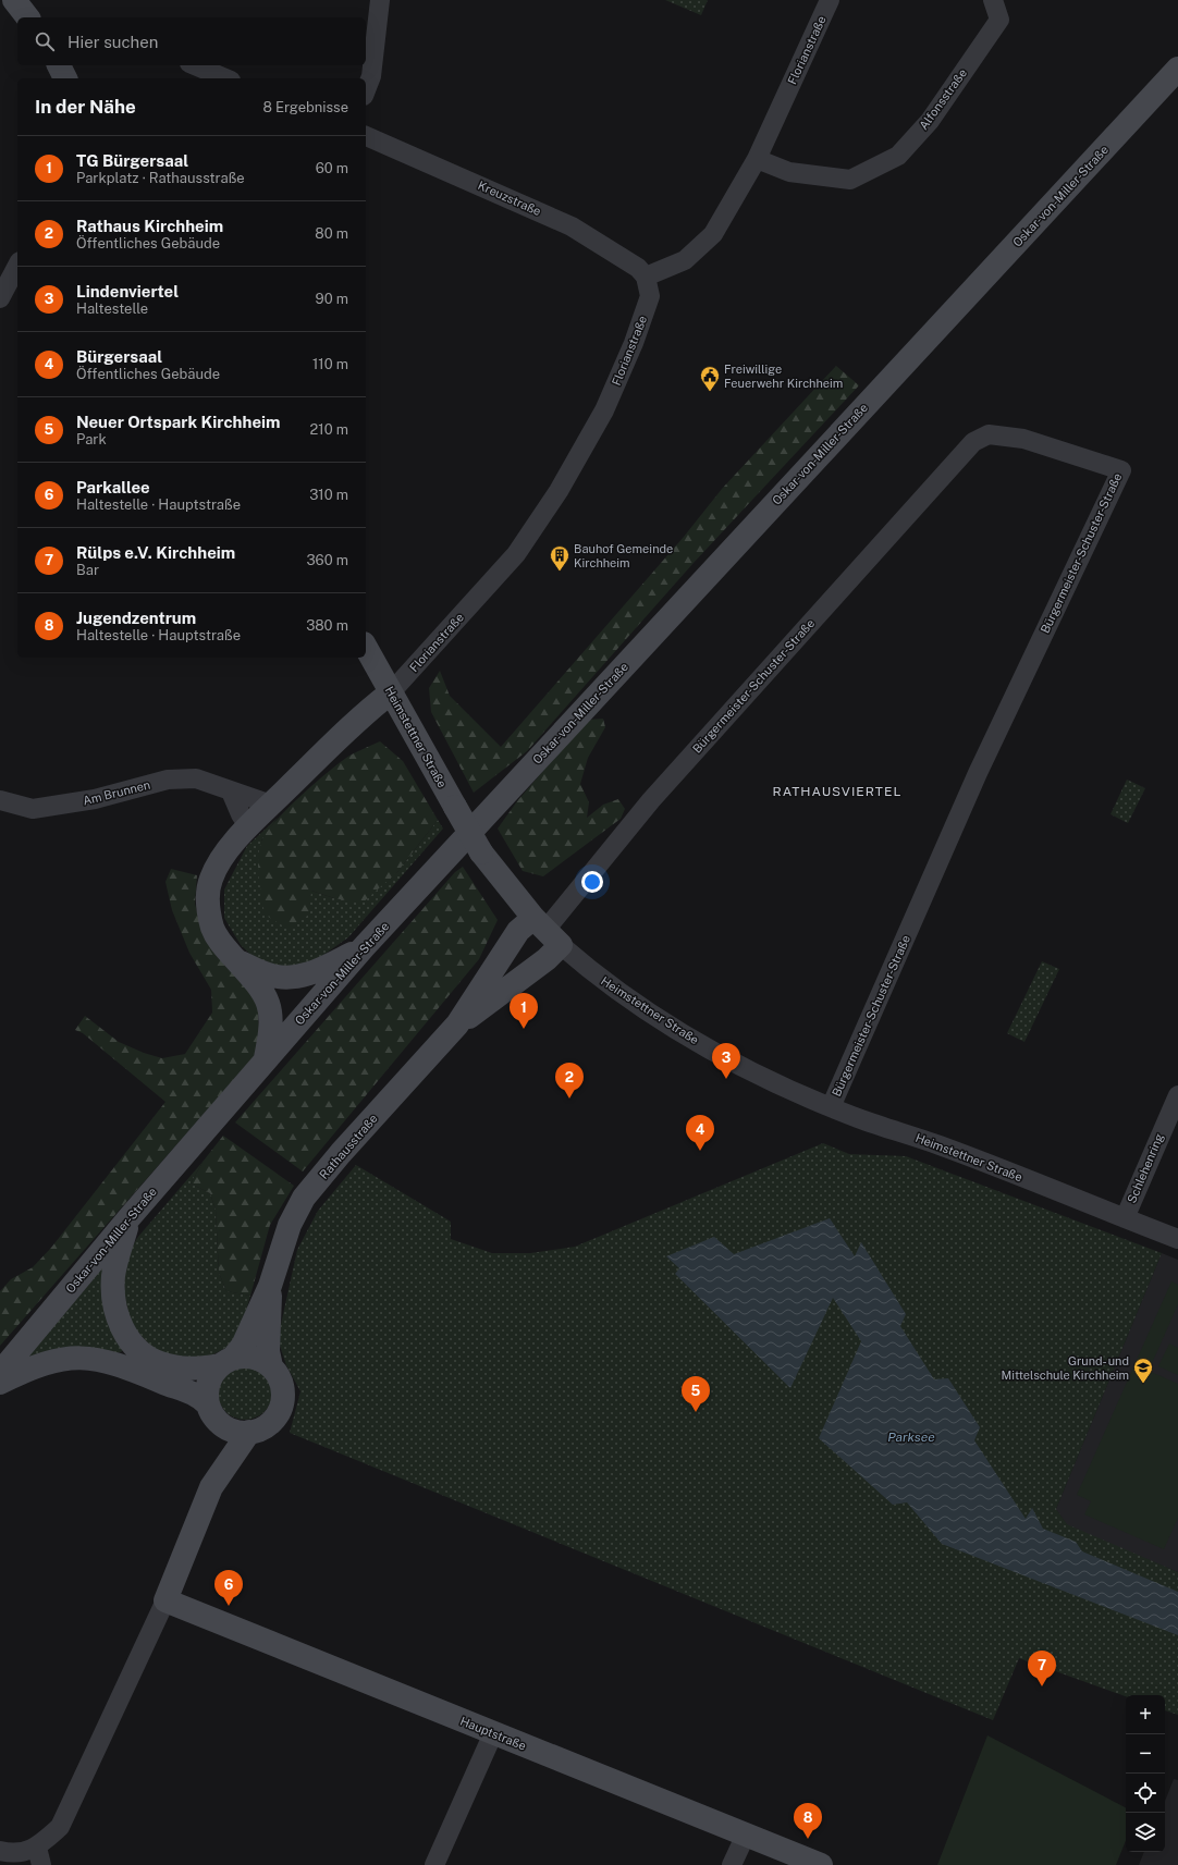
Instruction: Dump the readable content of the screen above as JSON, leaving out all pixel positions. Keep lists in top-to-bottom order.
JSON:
{
  "streets": {
    "main road": [
      "Oskar-von-Miller-Straße",
      "Heimstettner Straße",
      "Rathausstraße",
      "Hauptstraße"
    ],
    "street": [
      "Florianstraße",
      "Alfonsstraße",
      "Kreuzstraße",
      "Bürgermeister-Schuster-Straße",
      "Am Brunnen",
      "Schlehenring"
    ]
  },
  "crossings": [
    ["Florianstraße", "Alfonsstraße"],
    ["Florianstraße", "Kreuzstraße"],
    ["Florianstraße", "Heimstettner Straße"],
    ["Bürgermeister-Schuster-Straße", "Heimstettner Straße"],
    ["Bürgermeister-Schuster-Straße", "Rathausstraße"],
    ["Heimstettner Straße", "Rathausstraße"],
    ["Heimstettner Straße", "Schlehenring"]
  ],
  "districts": ["RATHAUSVIERTEL"],
  "water": ["Parksee"],
  "places": {
    "public building": ["Freiwillige Feuerwehr Kirchheim"],
    "building": ["Bauhof Gemeinde Kirchheim"],
    "school or university": ["Grund- und Mittelschule Kirchheim"]
  },
  "page": {
    "search": "Hier suchen",
    "heading": ["In der Nähe", "8 Ergebnisse"],
    "list": [
      {
        "mark": "1",
        "name": "TG Bürgersaal",
        "note": "Parkplatz · Rathausstraße",
        "value": "60 m"
      },
      {
        "mark": "2",
        "name": "Rathaus Kirchheim",
        "note": "Öffentliches Gebäude",
        "value": "80 m"
      },
      {
        "mark": "3",
        "name": "Lindenviertel",
        "note": "Haltestelle",
        "value": "90 m"
      },
      {
        "mark": "4",
        "name": "Bürgersaal",
        "note": "Öffentliches Gebäude",
        "value": "110 m"
      },
      {
        "mark": "5",
        "name": "Neuer Ortspark Kirchheim",
        "note": "Park",
        "value": "210 m"
      },
      {
        "mark": "6",
        "name": "Parkallee",
        "note": "Haltestelle · Hauptstraße",
        "value": "310 m"
      },
      {
        "mark": "7",
        "name": "Rülps e.V. Kirchheim",
        "note": "Bar",
        "value": "360 m"
      },
      {
        "mark": "8",
        "name": "Jugendzentrum",
        "note": "Haltestelle · Hauptstraße",
        "value": "380 m"
      }
    ],
    "pins": [
      "1",
      "3",
      "2",
      "4",
      "5",
      "6",
      "7",
      "8"
    ],
    "map_buttons": ["+", "−"]
  }
}
